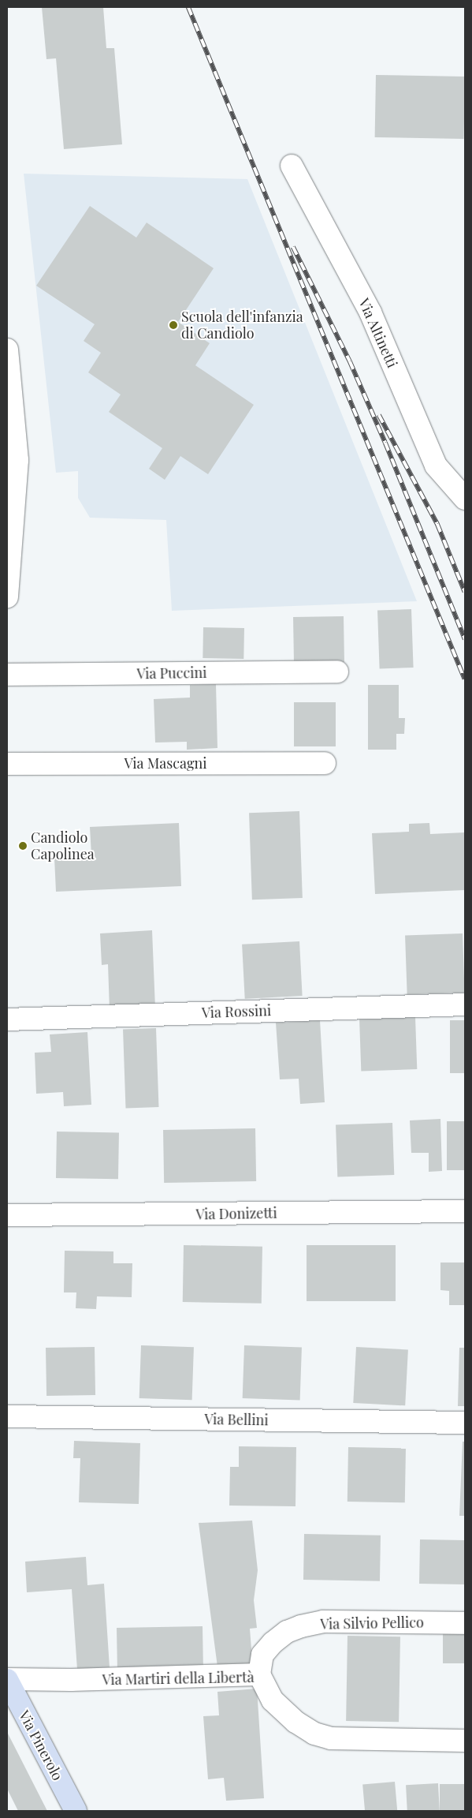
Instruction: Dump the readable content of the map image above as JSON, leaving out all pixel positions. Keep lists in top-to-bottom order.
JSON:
{
  "streets": {
    "main road": ["Via Pinerolo"],
    "street": [
      "Via Altinetti",
      "Via Puccini",
      "Via Mascagni",
      "Via Rossini",
      "Via Donizetti",
      "Via Bellini",
      "Via Silvio Pellico",
      "Via Martiri della Libertà"
    ]
  },
  "crossings": [
    ["Via Silvio Pellico", "Via Martiri della Libertà"],
    ["Via Martiri della Libertà", "Via Pinerolo"]
  ],
  "places": ["Scuola dell'infanzia di Candiolo", "Candiolo Capolinea"]
}
